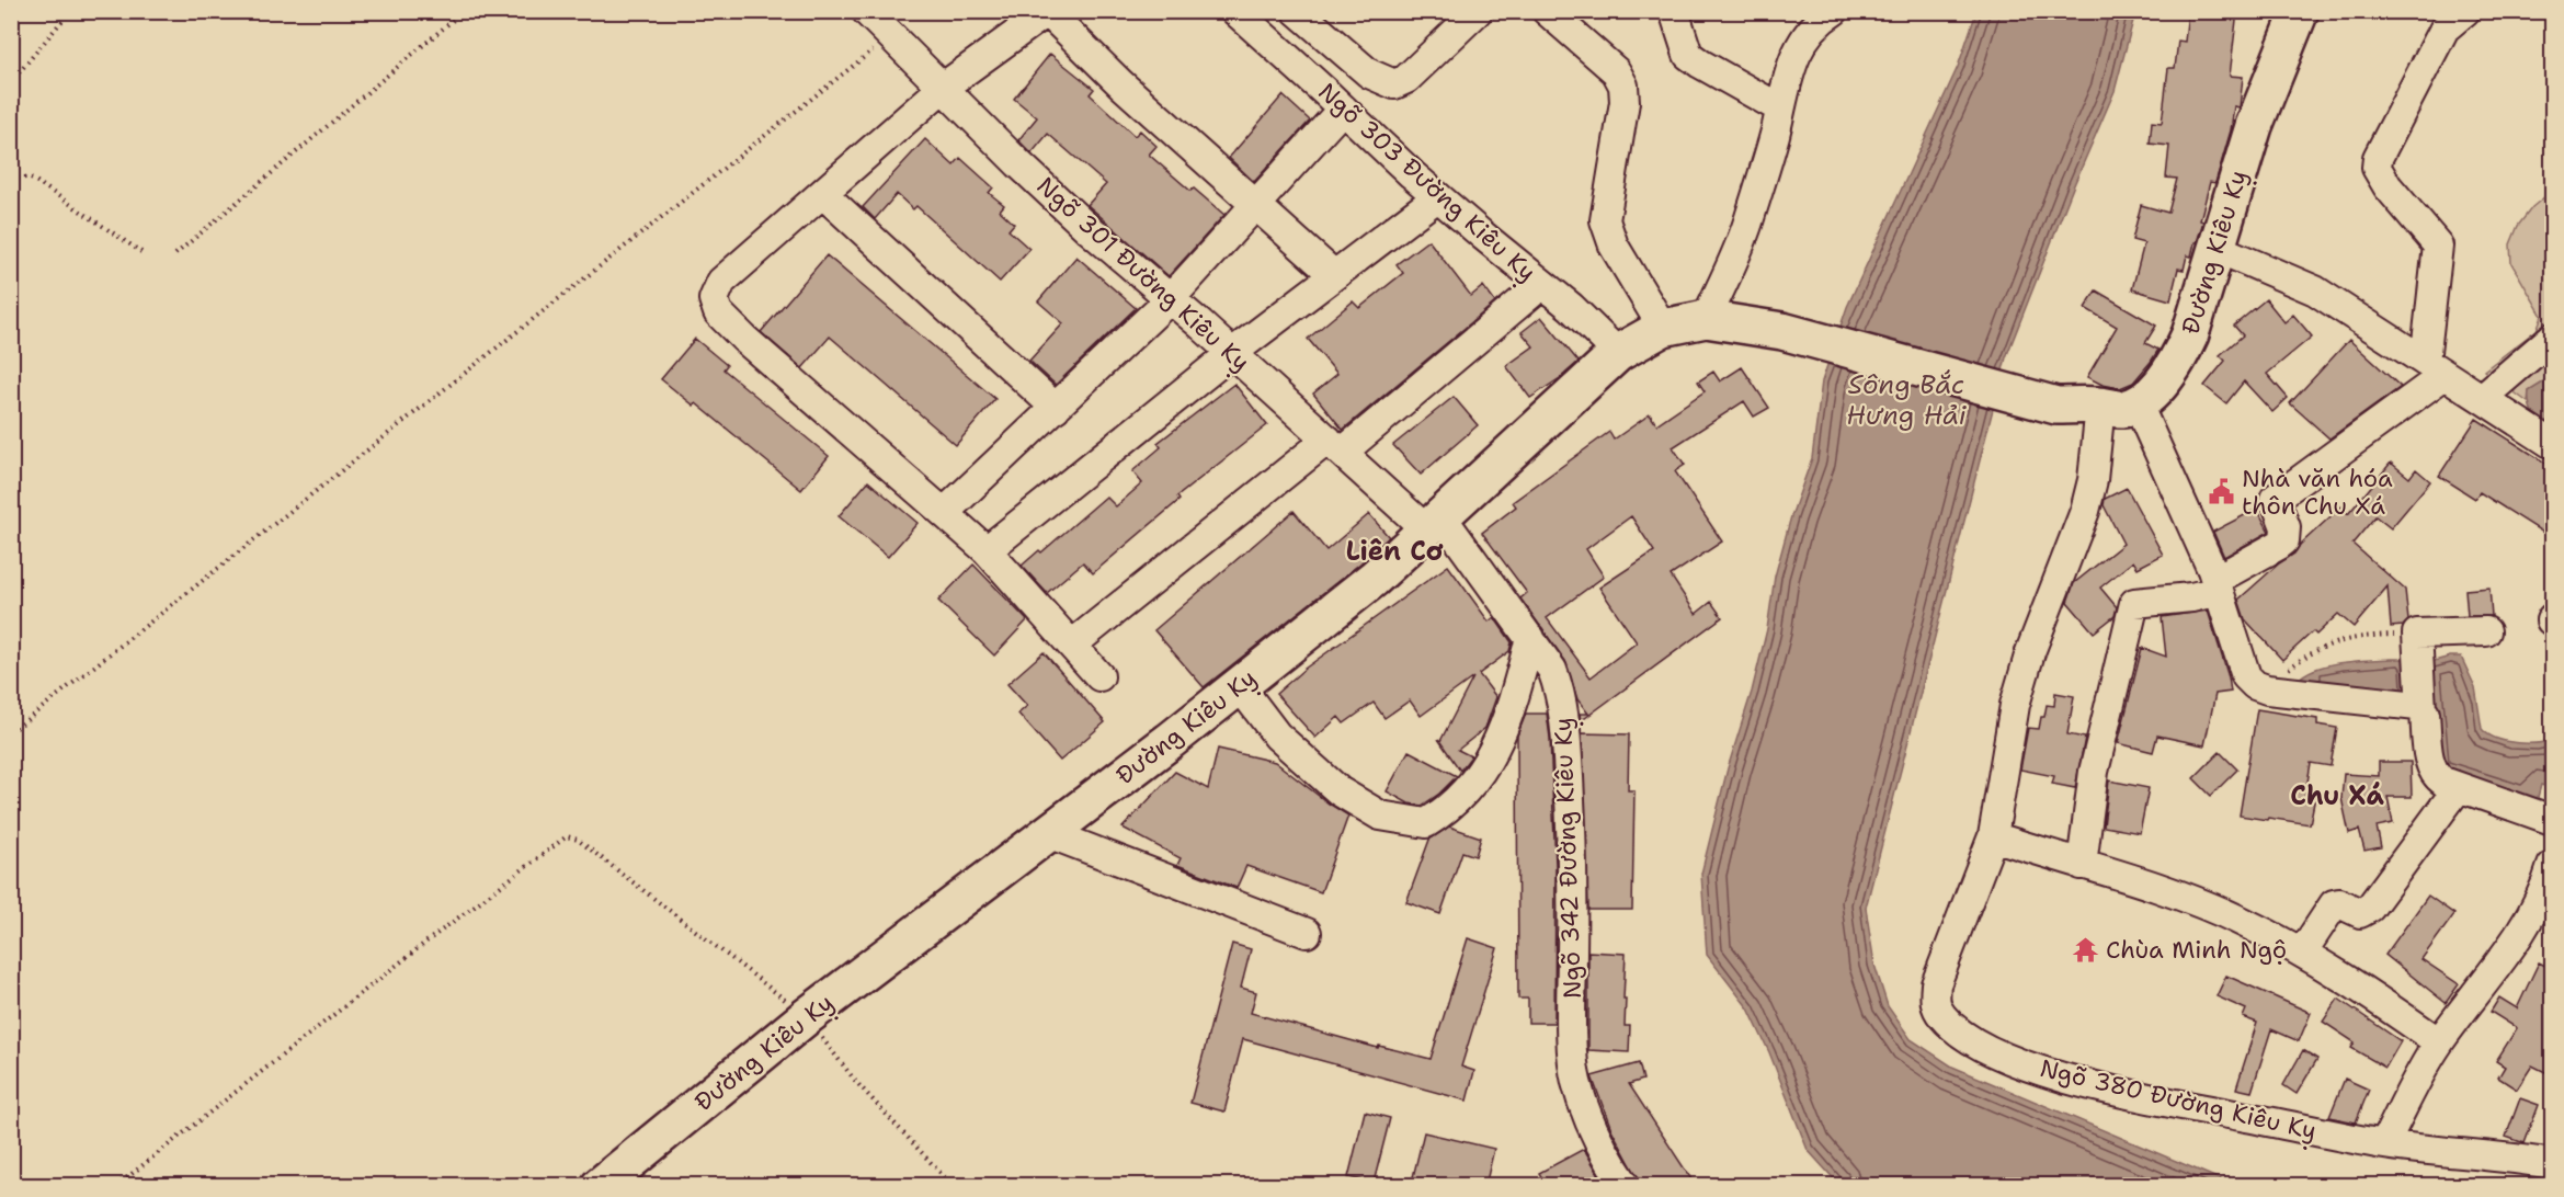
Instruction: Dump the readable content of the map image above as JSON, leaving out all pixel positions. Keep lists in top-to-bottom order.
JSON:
{
  "streets": {
    "main road": ["Đường Kiêu Kỵ"],
    "street": [
      "Ngõ 303 Đường Kiêu Kỵ",
      "Ngõ 301 Đường Kiêu Kỵ",
      "Ngõ 342 Đường Kiêu Kỵ",
      "Ngõ 380 Đường Kiêu Kỵ"
    ]
  },
  "crossings": [
    ["Ngõ 303 Đường Kiêu Kỵ", "Đường Kiêu Kỵ"],
    ["Đường Kiêu Kỵ", "Ngõ 301 Đường Kiêu Kỵ"],
    ["Đường Kiêu Kỵ", "Ngõ 342 Đường Kiêu Kỵ"],
    ["Đường Kiêu Kỵ", "Ngõ 380 Đường Kiêu Kỵ"],
    ["Ngõ 301 Đường Kiêu Kỵ", "Ngõ 342 Đường Kiêu Kỵ"]
  ],
  "districts": ["Liên Cơ", "Chu Xá"],
  "water": ["Sông Bắc Hưng Hải"],
  "places": {
    "public building": ["Nhà văn hóa thôn Chu Xá"],
    "temple": ["Chùa Minh Ngộ"]
  }
}
